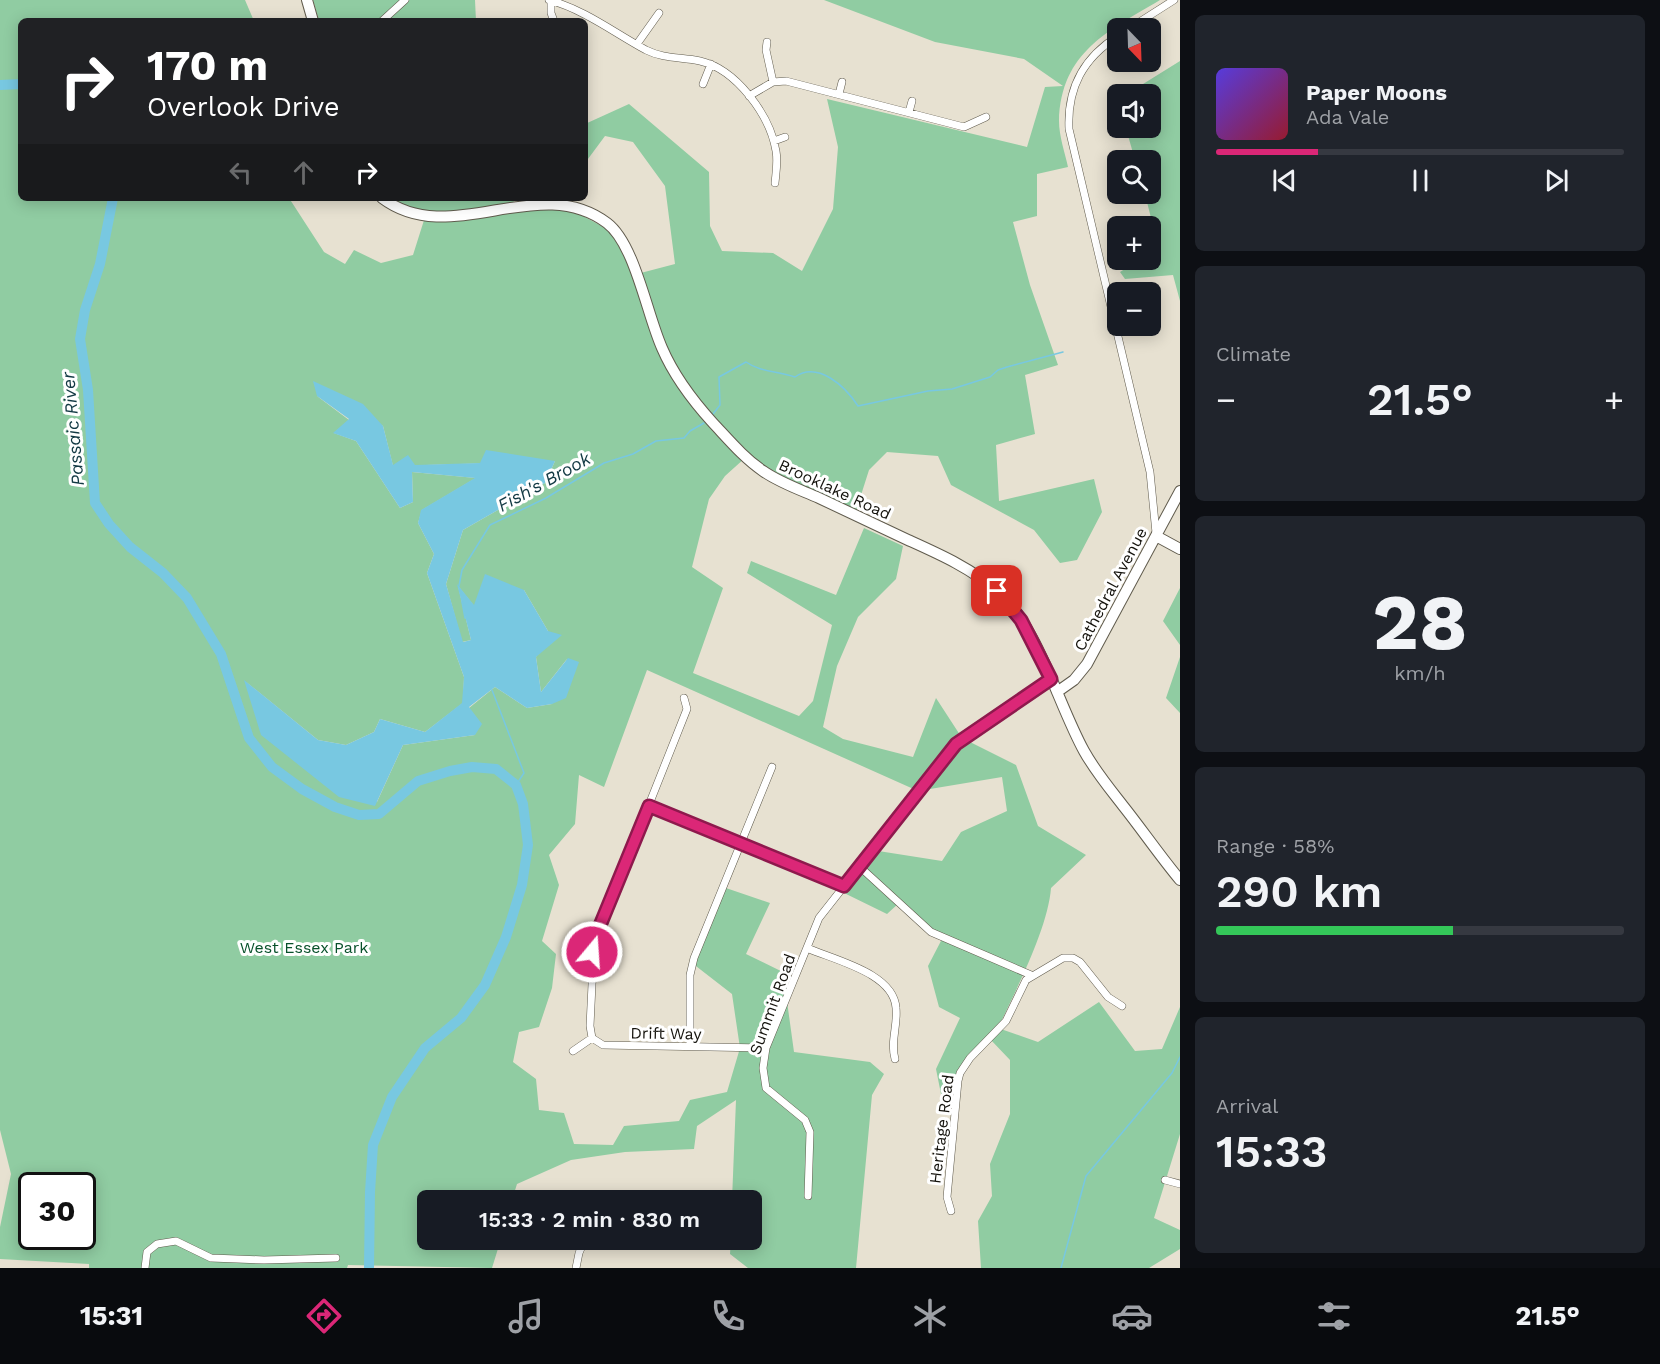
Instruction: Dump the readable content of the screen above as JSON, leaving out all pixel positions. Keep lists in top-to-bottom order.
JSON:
{
  "streets": {
    "street": [
      "Brooklake Road",
      "Cathedral Avenue",
      "Summit Road",
      "Drift Way",
      "Heritage Road"
    ]
  },
  "crossings": [
    ["Brooklake Road", "Cathedral Avenue"],
    ["Summit Road", "Drift Way"]
  ],
  "water": ["Passaic River", "Fish's Brook"],
  "parks": ["West Essex Park"],
  "north": "bottom right",
  "page": {
    "map_buttons": ["+", "−"],
    "turn": ["170 m", "Overlook Drive"],
    "song": ["Paper Moons", "Ada Vale"],
    "tile": [
      "Climate",
      ["28", "km/h"],
      ["Range · 58%", "290 km"],
      ["Arrival", "15:33"]
    ],
    "heat": ["−", "21.5°", "+"],
    "limit": "30",
    "trip": "15:33 · 2 min · 830 m",
    "tabs": ["15:31", "21.5°"]
  }
}
